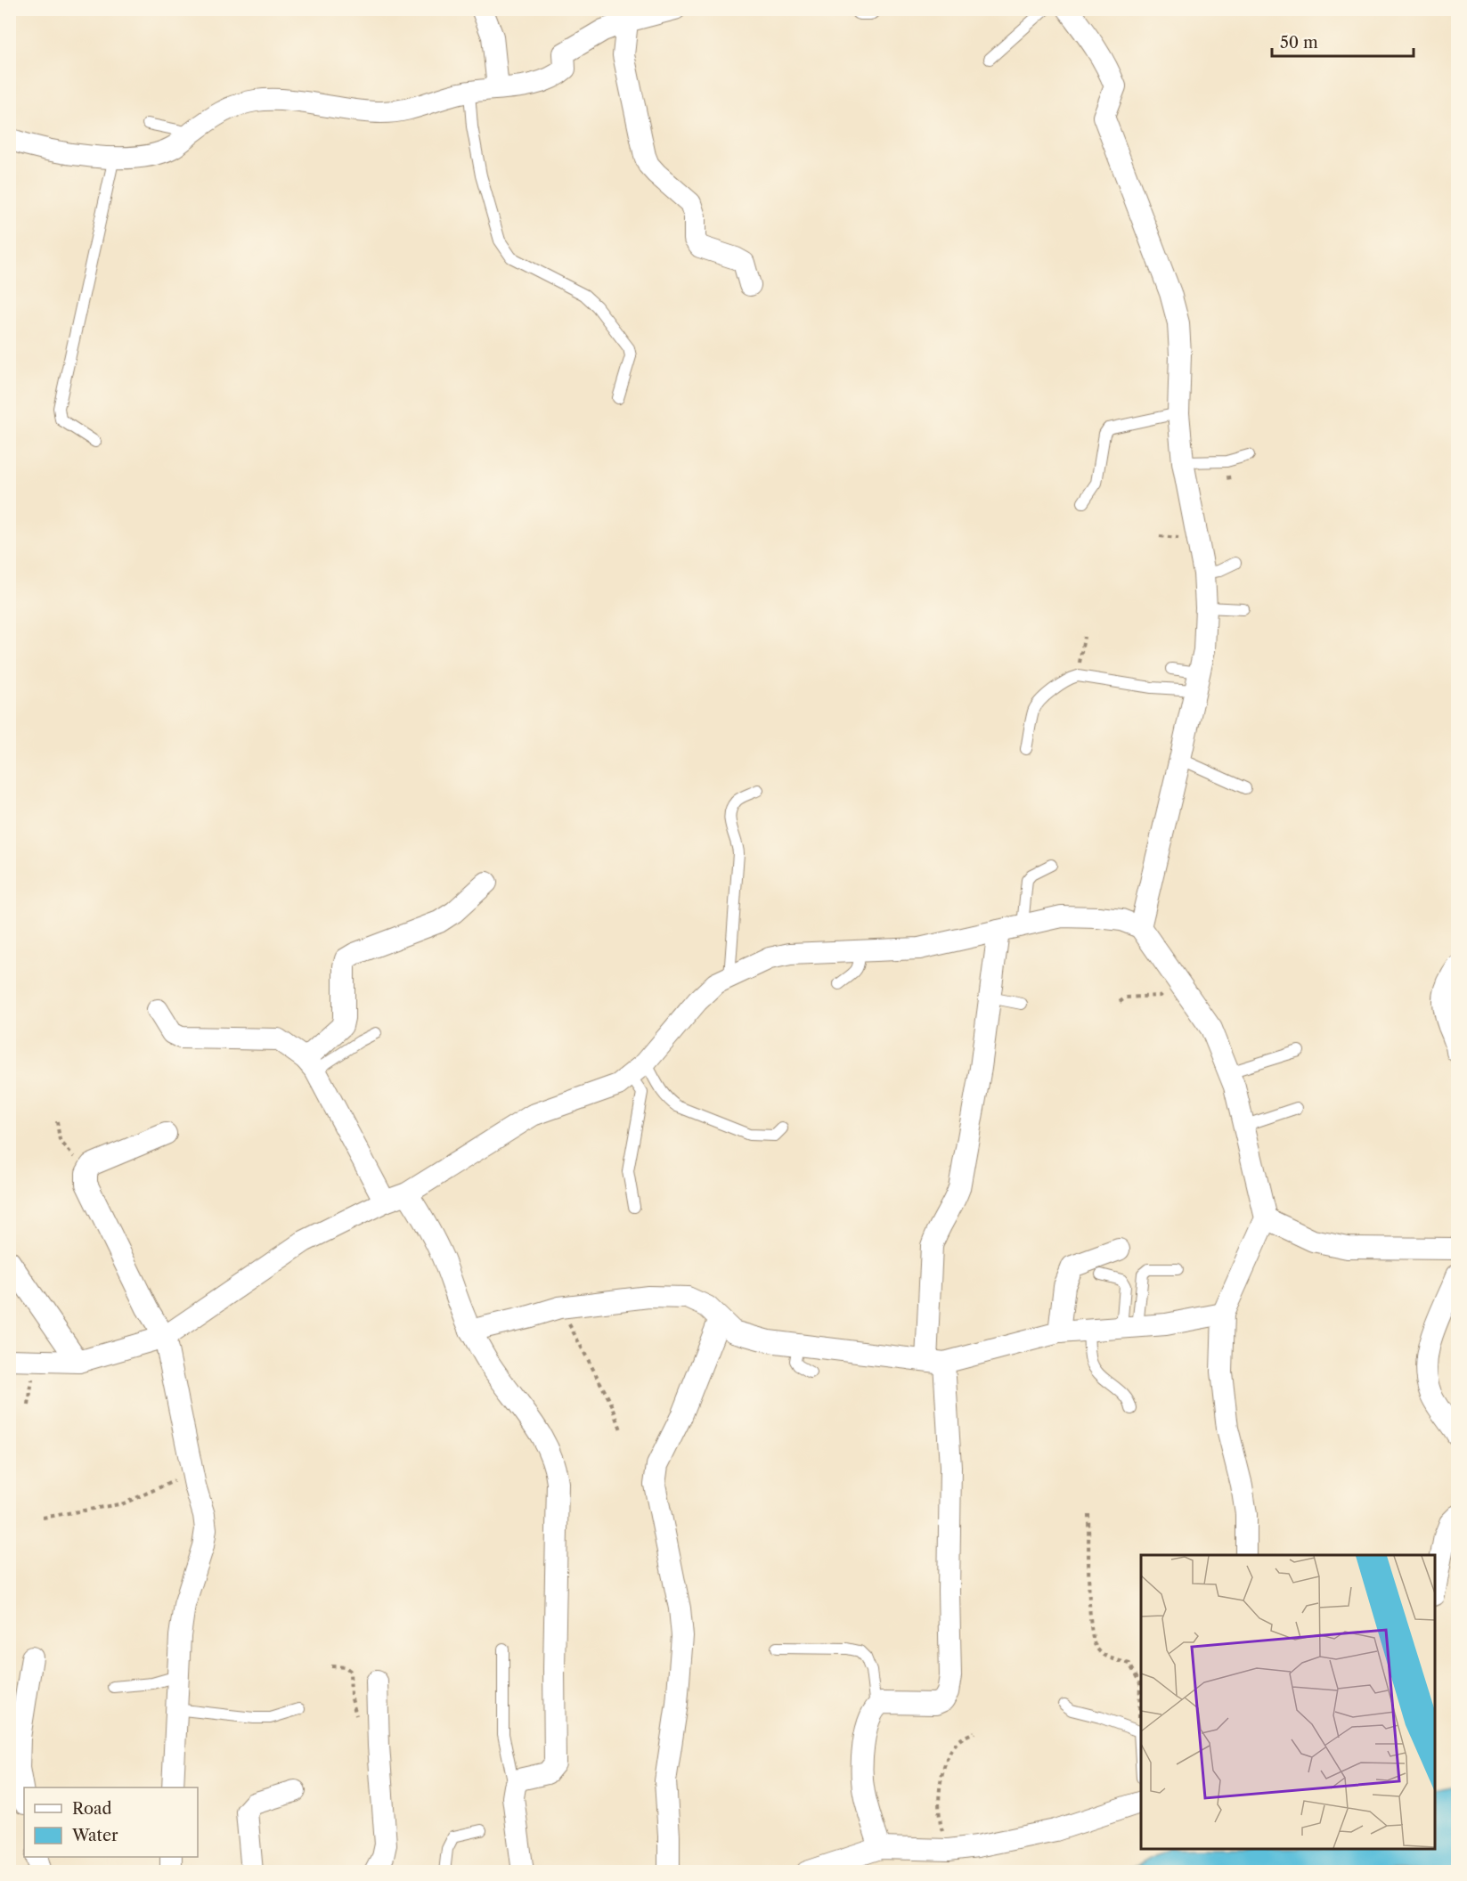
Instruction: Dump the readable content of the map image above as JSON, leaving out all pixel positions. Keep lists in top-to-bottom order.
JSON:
{
  "legend": ["Road", "Water"],
  "scale_bar": "50 m"
}
